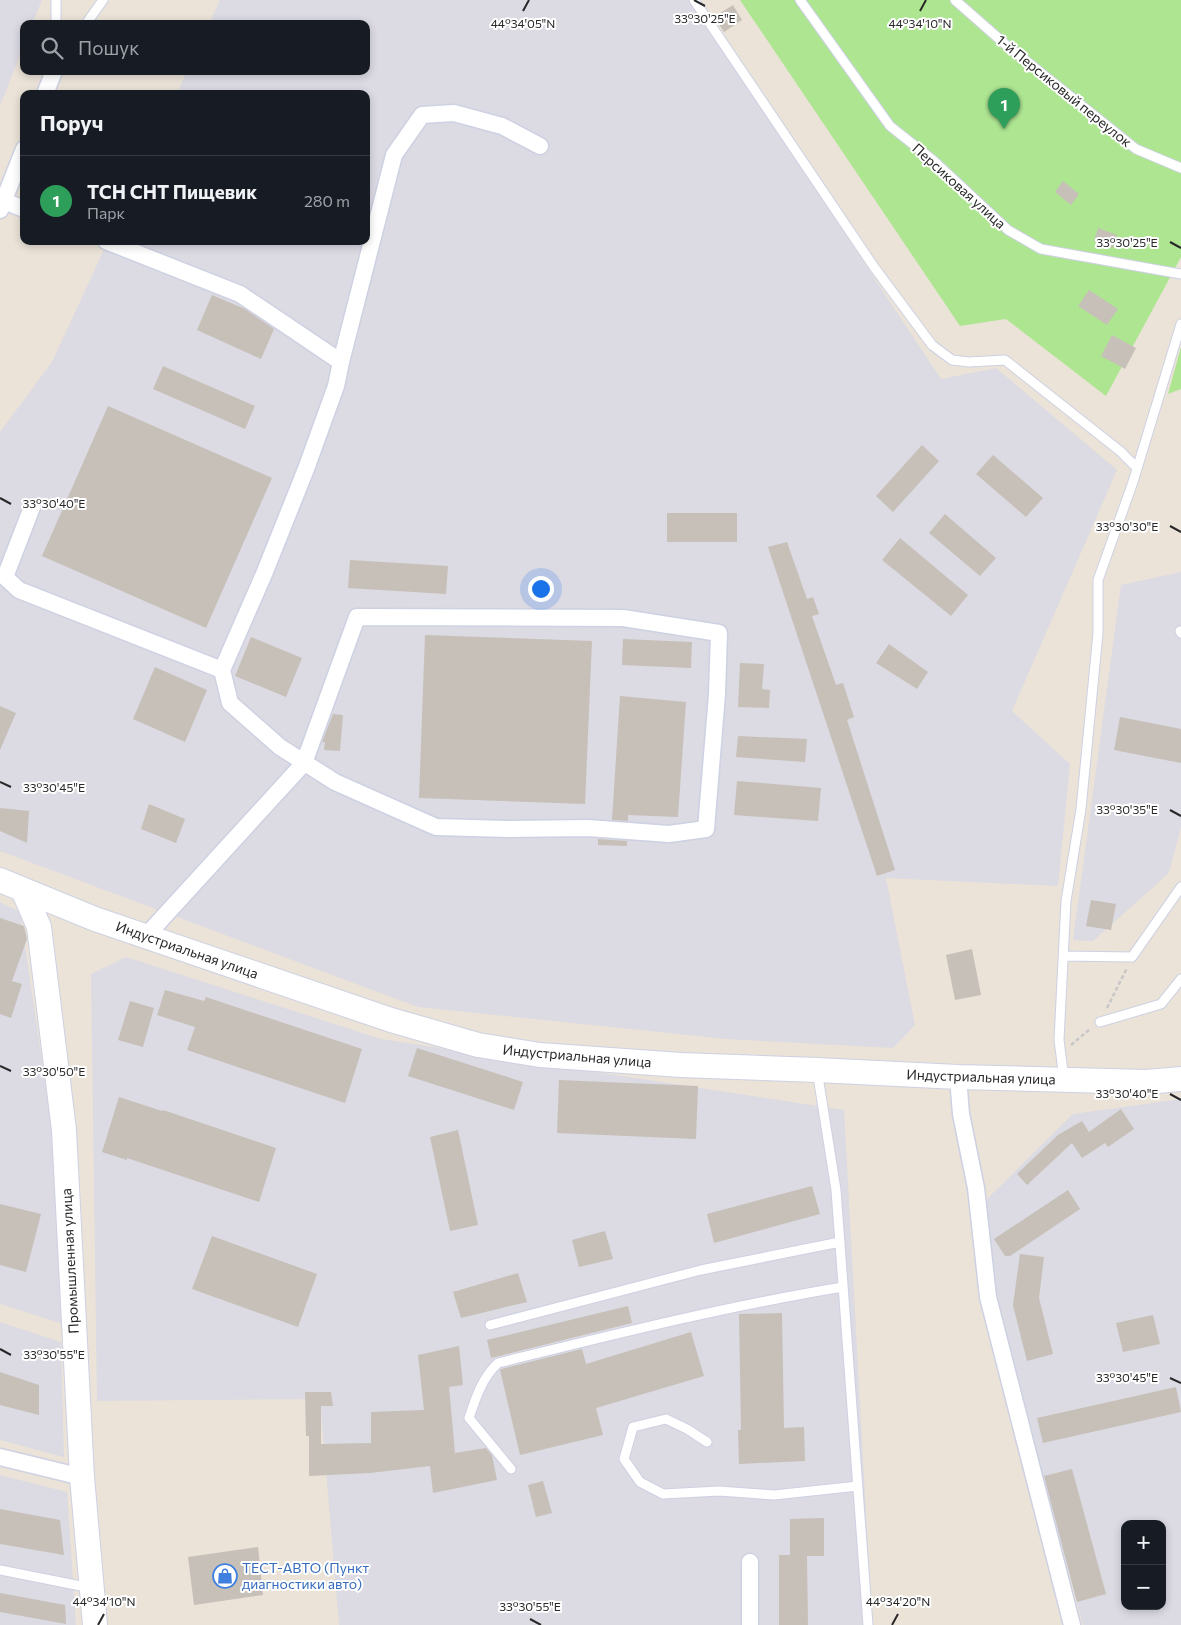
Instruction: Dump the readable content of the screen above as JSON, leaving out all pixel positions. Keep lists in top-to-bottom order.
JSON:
{
  "streets": {
    "main road": ["Индустриальная улица", "Промышленная улица"],
    "lane": ["1-й Персиковый переулок", "Персиковая улица"]
  },
  "crossings": [
    ["Индустриальная улица", "Промышленная улица"]
  ],
  "places": {
    "shop": ["ТЕСТ-АВТО (Пункт диагностики авто)"]
  },
  "page": {
    "search": "Пошук",
    "pins": "1",
    "heading": "Поруч",
    "list": [
      {
        "mark": "1",
        "name": "ТСН СНТ Пищевик",
        "note": "Парк",
        "value": "280 m"
      }
    ],
    "map_buttons": ["+", "−"]
  },
  "coordinates": [
    "33°30'25\"E",
    "44°34'05\"N",
    "44°34'10\"N",
    "33°30'40\"E",
    "33°30'30\"E",
    "33°30'45\"E",
    "33°30'35\"E",
    "33°30'50\"E",
    "33°30'55\"E",
    "44°34'20\"N"
  ]
}
